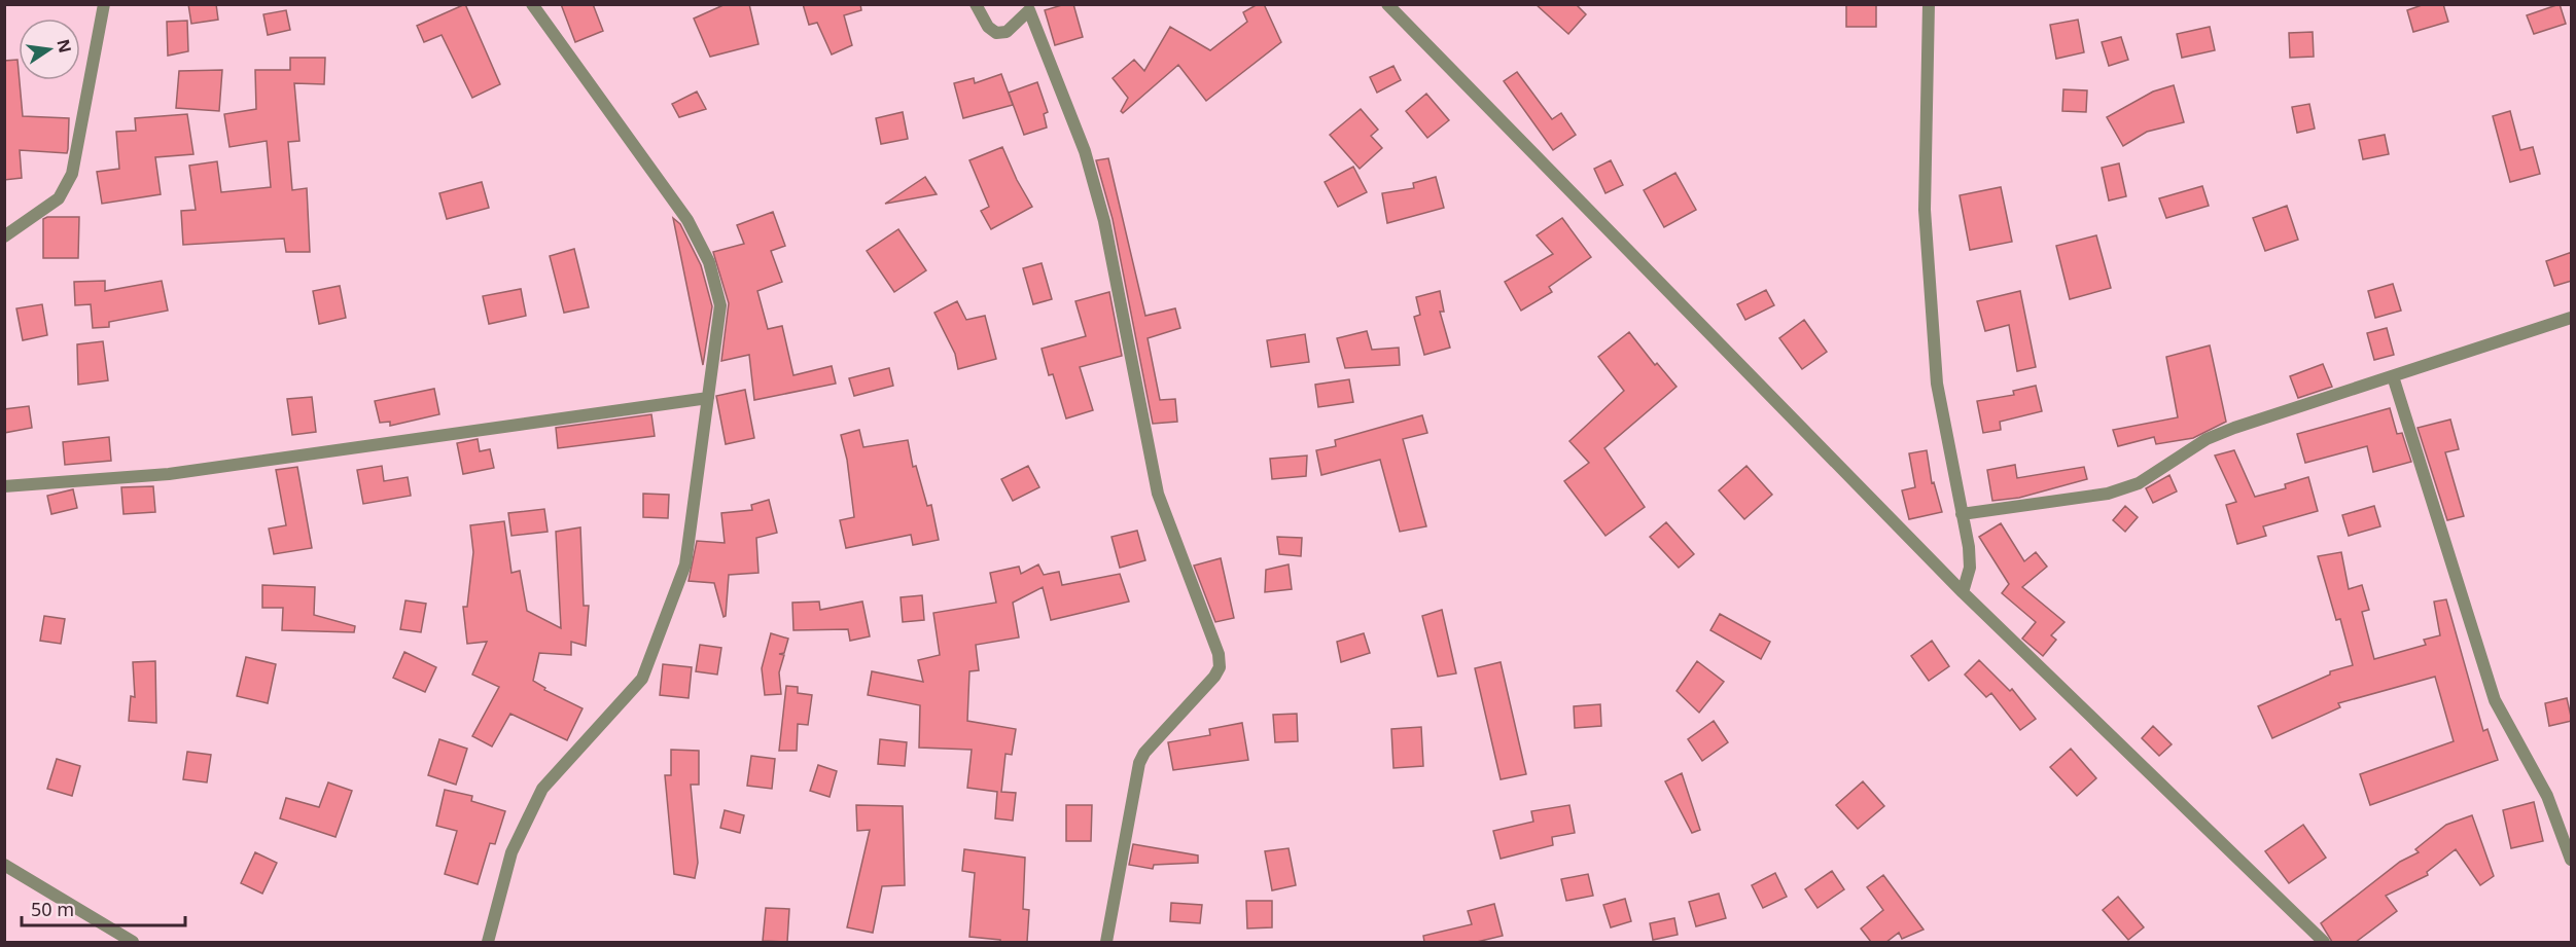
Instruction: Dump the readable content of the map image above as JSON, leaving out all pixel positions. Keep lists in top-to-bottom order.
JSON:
{
  "scale_bar": "50 m",
  "north": "right"
}
